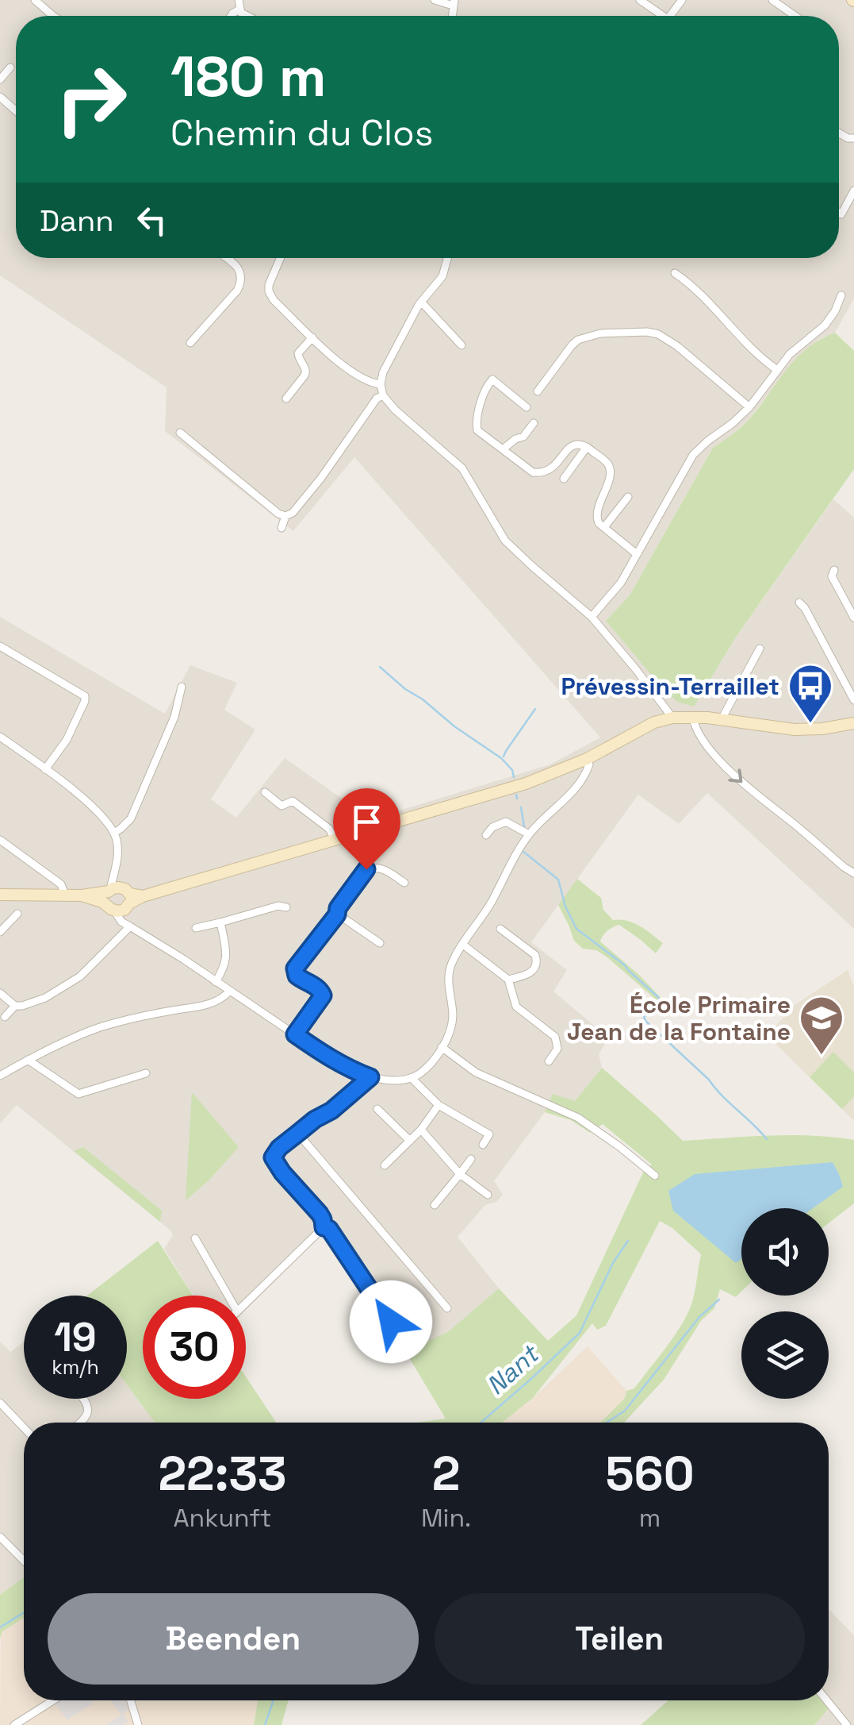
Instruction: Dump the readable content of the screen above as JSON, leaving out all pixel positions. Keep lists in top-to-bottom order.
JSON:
{
  "water": ["Nant"],
  "places": {
    "bus stop": ["Prévessin-Terraillet"],
    "school or university": ["École Primaire Jean de la Fontaine"]
  },
  "page": {
    "turn": ["180 m", "Chemin du Clos"],
    "then": "Dann",
    "speed": "19 km/h",
    "limit": "30",
    "eta": [
      "22:33",
      "Ankunft",
      "2",
      "Min.",
      "560",
      "m"
    ],
    "buttons": ["Beenden", "Teilen"]
  }
}
